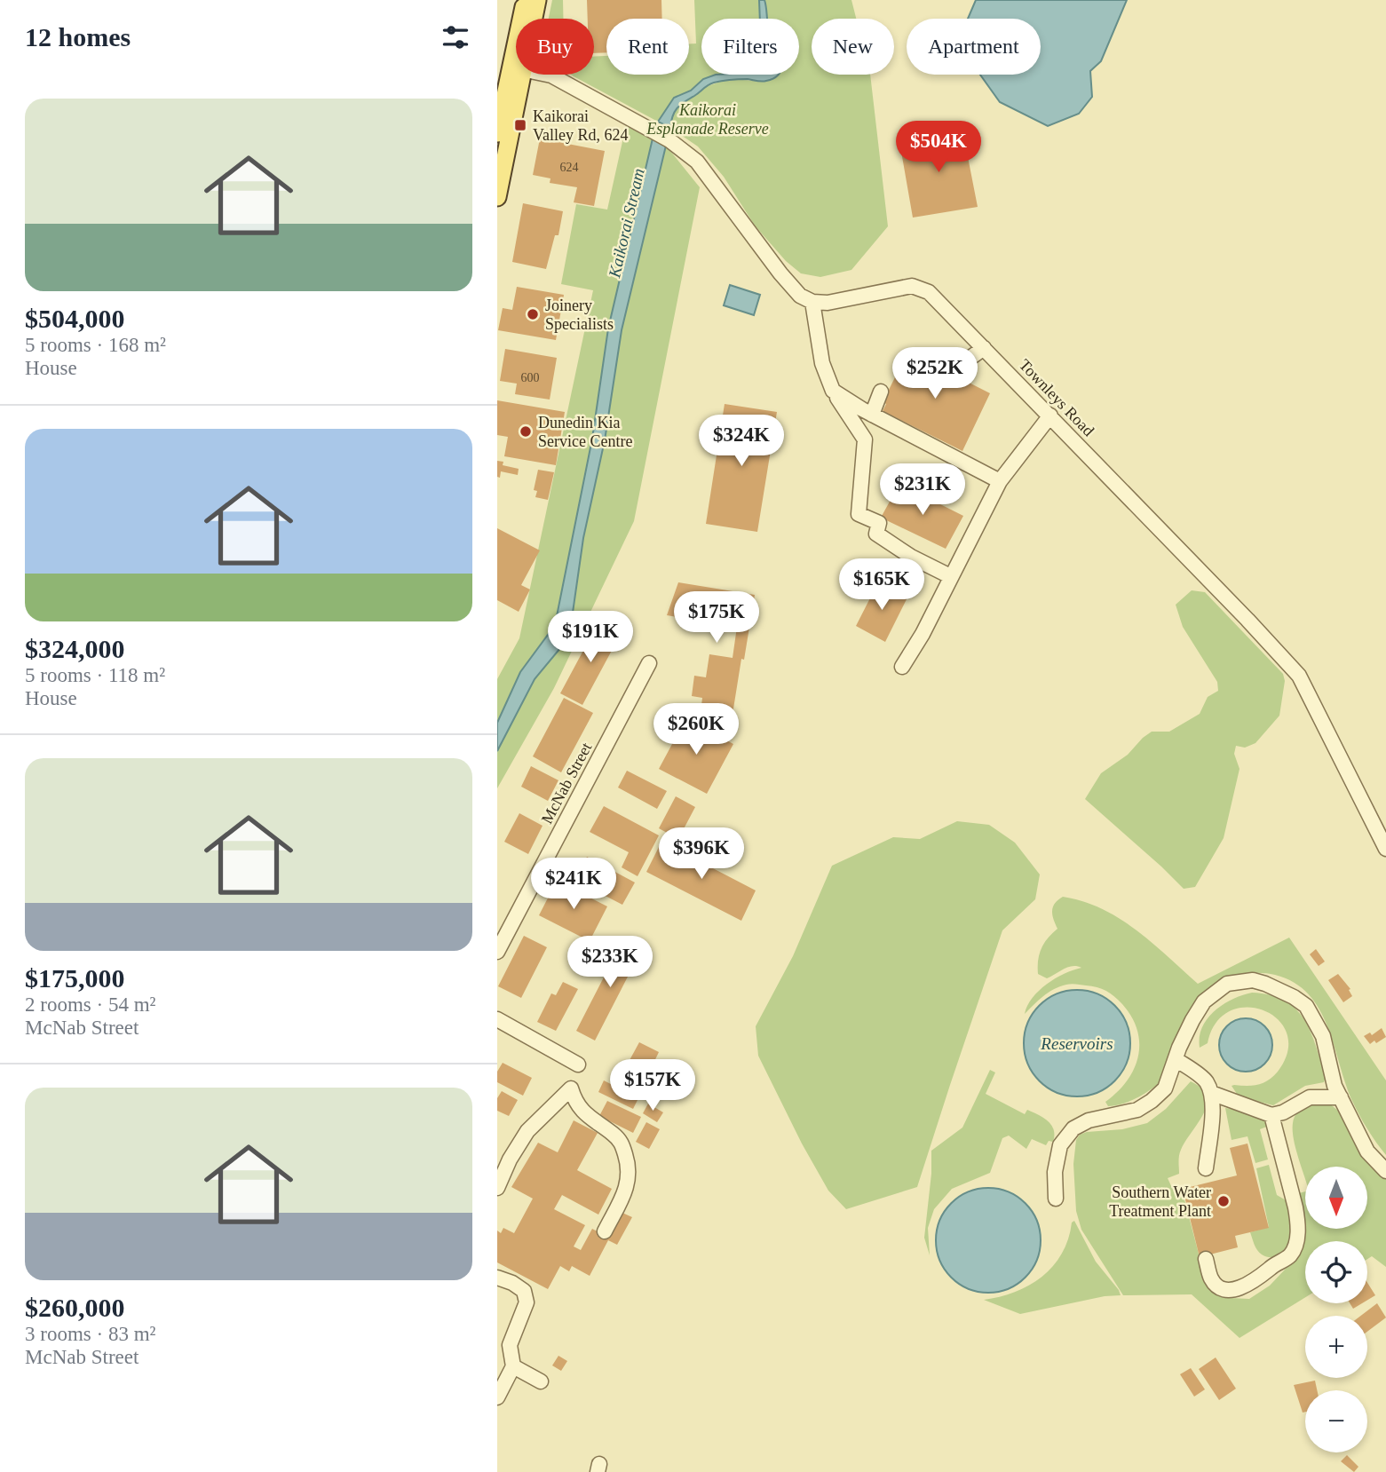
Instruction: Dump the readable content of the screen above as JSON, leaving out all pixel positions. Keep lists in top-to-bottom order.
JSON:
{
  "streets": {
    "street": ["Townleys Road", "McNab Street"]
  },
  "water": ["Kaikorai Stream", "Reservoirs"],
  "parks": ["Kaikorai Esplanade Reserve"],
  "places": {
    "transit": ["Kaikorai Valley Rd, 624"],
    "other": ["Joinery Specialists", "Dunedin Kia Service Centre", "Southern Water Treatment Plant"]
  },
  "house_numbers": ["624", "600"],
  "north": "bottom",
  "page": {
    "heading": "12 homes",
    "chip": [
      "Buy",
      "Rent",
      "Filters",
      "New",
      "Apartment"
    ],
    "list": [
      {
        "name": "$504,000",
        "note": "5 rooms · 168 m² · House"
      },
      {
        "name": "$324,000",
        "note": "5 rooms · 118 m² · House"
      },
      {
        "name": "$175,000",
        "note": "2 rooms · 54 m² · McNab Street"
      },
      {
        "name": "$260,000",
        "note": "3 rooms · 83 m² · McNab Street"
      }
    ],
    "price": [
      "$504K",
      "$252K",
      "$324K",
      "$231K",
      "$165K",
      "$175K",
      "$191K",
      "$260K",
      "$396K",
      "$241K",
      "$233K",
      "$157K"
    ],
    "map_buttons": ["+", "−"]
  }
}
